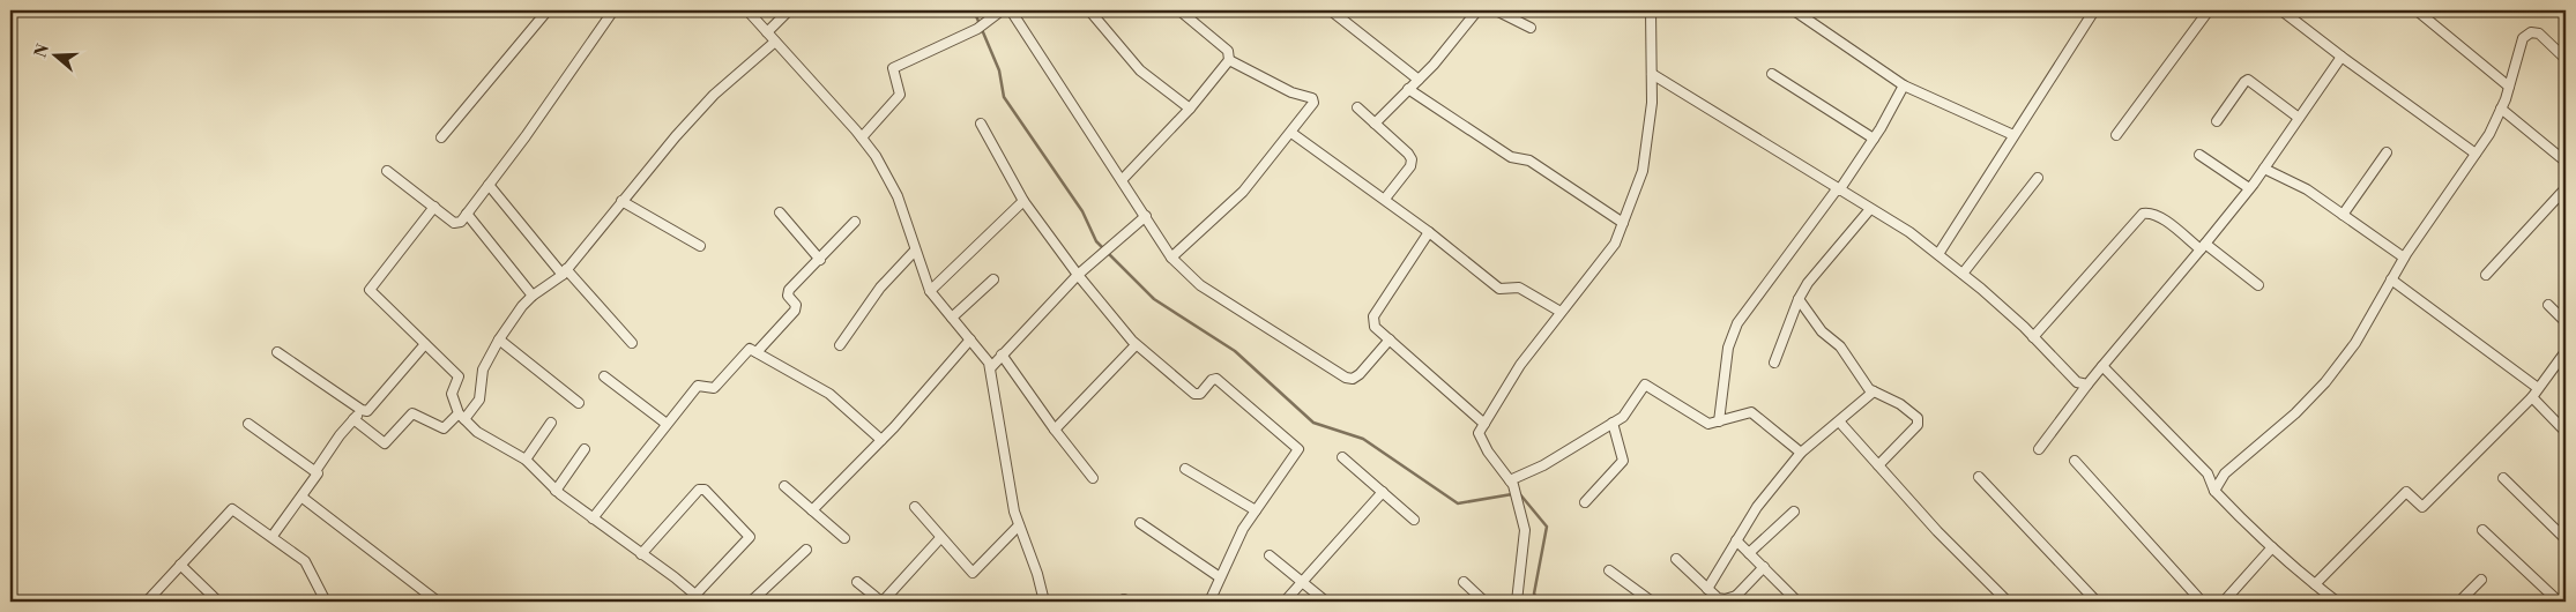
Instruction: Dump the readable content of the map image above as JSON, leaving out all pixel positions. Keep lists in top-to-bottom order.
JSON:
{
  "north": "left"
}
